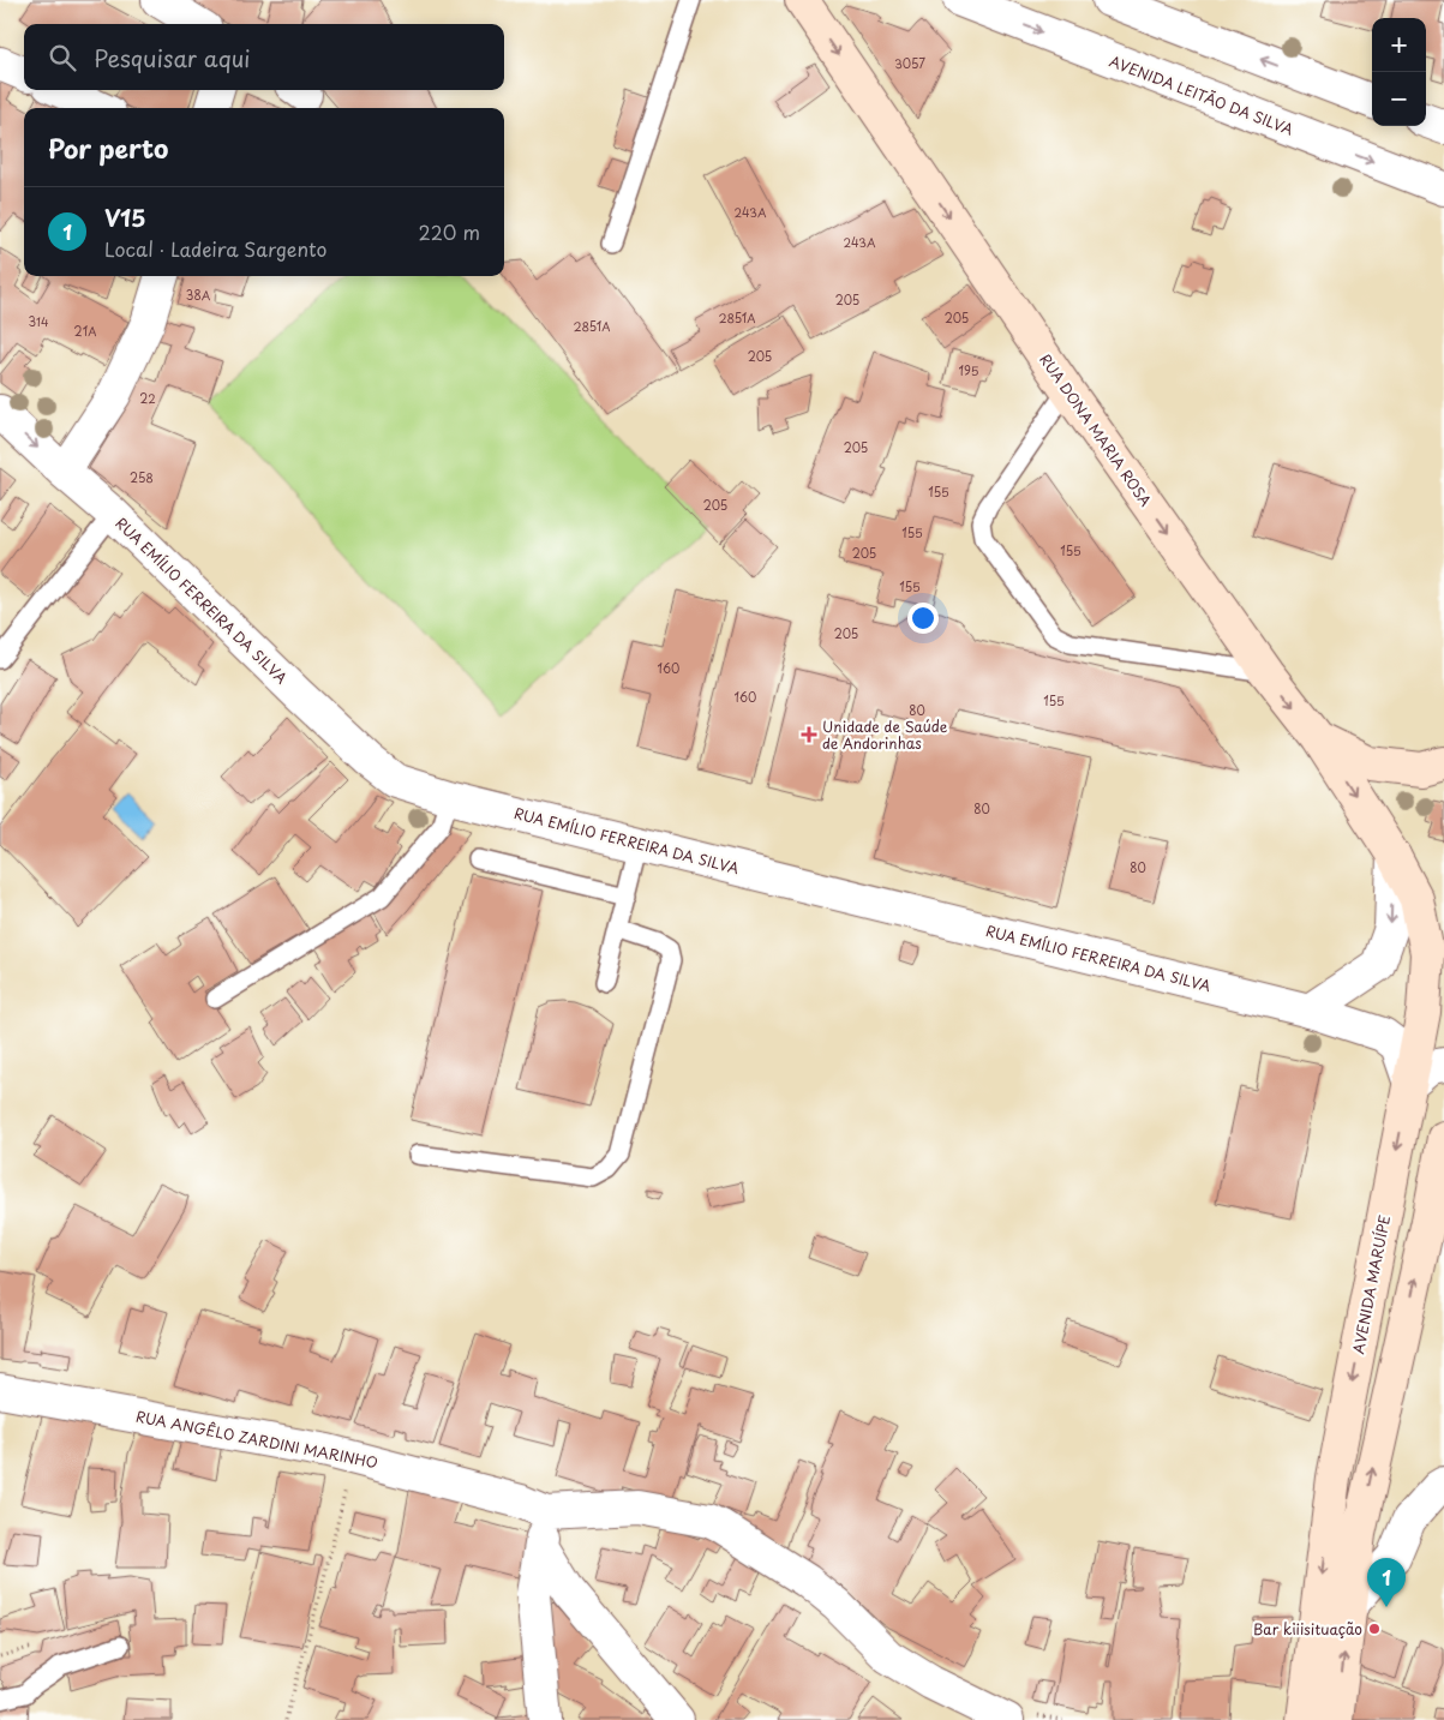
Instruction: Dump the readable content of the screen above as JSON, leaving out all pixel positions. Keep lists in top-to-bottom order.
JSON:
{
  "streets": {
    "main road": ["RUA DONA MARIA ROSA", "AVENIDA MARUÍPE"],
    "street": ["AVENIDA LEITÃO DA SILVA", "RUA EMÍLIO FERREIRA DA SILVA", "RUA ANGÊLO ZARDINI MARINHO"]
  },
  "crossings": [
    ["RUA DONA MARIA ROSA", "AVENIDA MARUÍPE"]
  ],
  "one_way": ["RUA DONA MARIA ROSA"],
  "places": {
    "health": ["Unidade de Saúde de Andorinhas"],
    "other": ["Bar kiiisituação"]
  },
  "house_numbers": [
    "3057",
    "243A",
    "243A",
    "38A",
    "205",
    "2851A",
    "205",
    "314",
    "2851A",
    "21A",
    "205",
    "195",
    "22",
    "205",
    "258",
    "155",
    "205",
    "155",
    "155",
    "205",
    "155",
    "205",
    "160",
    "160",
    "155",
    "80",
    "80",
    "80"
  ],
  "page": {
    "map_buttons": ["+", "−"],
    "search": "Pesquisar aqui",
    "heading": "Por perto",
    "list": [
      {
        "mark": "1",
        "name": "V15",
        "note": "Local · Ladeira Sargento",
        "value": "220 m"
      }
    ],
    "pins": "1"
  }
}
